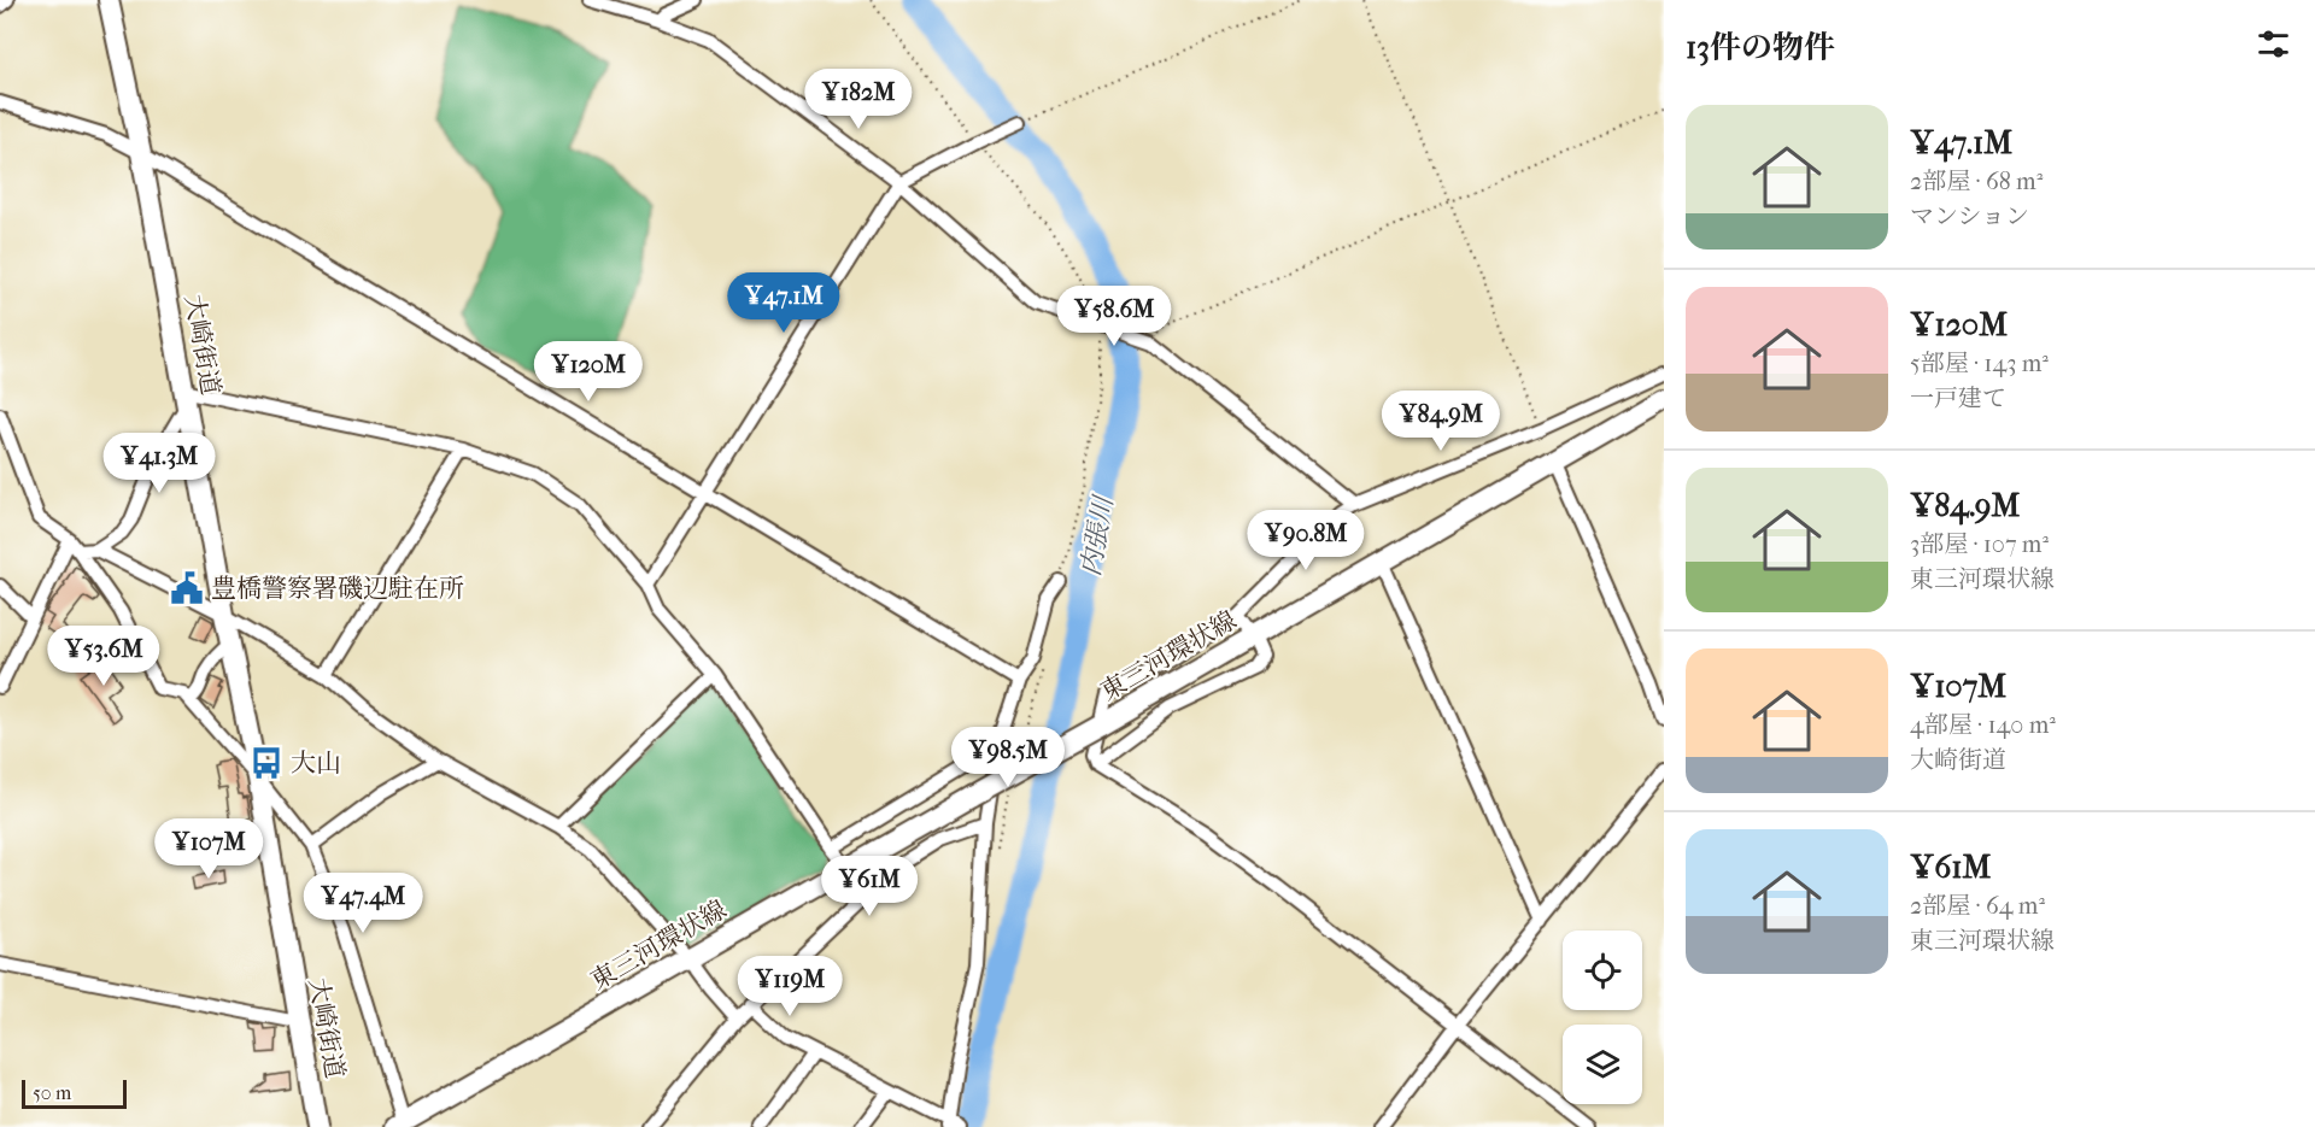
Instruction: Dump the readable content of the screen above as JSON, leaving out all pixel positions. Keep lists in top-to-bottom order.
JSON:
{
  "streets": {
    "main road": ["大崎街道", "東三河環状線"]
  },
  "water": ["内張川"],
  "places": {
    "public building": ["豊橋警察署磯辺駐在所"],
    "bus stop": ["大山"]
  },
  "scale_bar": "50 m",
  "page": {
    "heading": "13件の物件",
    "price": [
      "¥182M",
      "¥47.1M",
      "¥58.6M",
      "¥120M",
      "¥84.9M",
      "¥41.3M",
      "¥90.8M",
      "¥53.6M",
      "¥98.5M",
      "¥107M",
      "¥61M",
      "¥47.4M",
      "¥119M"
    ],
    "list": [
      {
        "name": "¥47.1M",
        "note": "2部屋 · 68 m² · マンション"
      },
      {
        "name": "¥120M",
        "note": "5部屋 · 143 m² · 一戸建て"
      },
      {
        "name": "¥84.9M",
        "note": "3部屋 · 107 m² · 東三河環状線"
      },
      {
        "name": "¥107M",
        "note": "4部屋 · 140 m² · 大崎街道"
      },
      {
        "name": "¥61M",
        "note": "2部屋 · 64 m² · 東三河環状線"
      }
    ],
    "scale": "50 m"
  }
}
